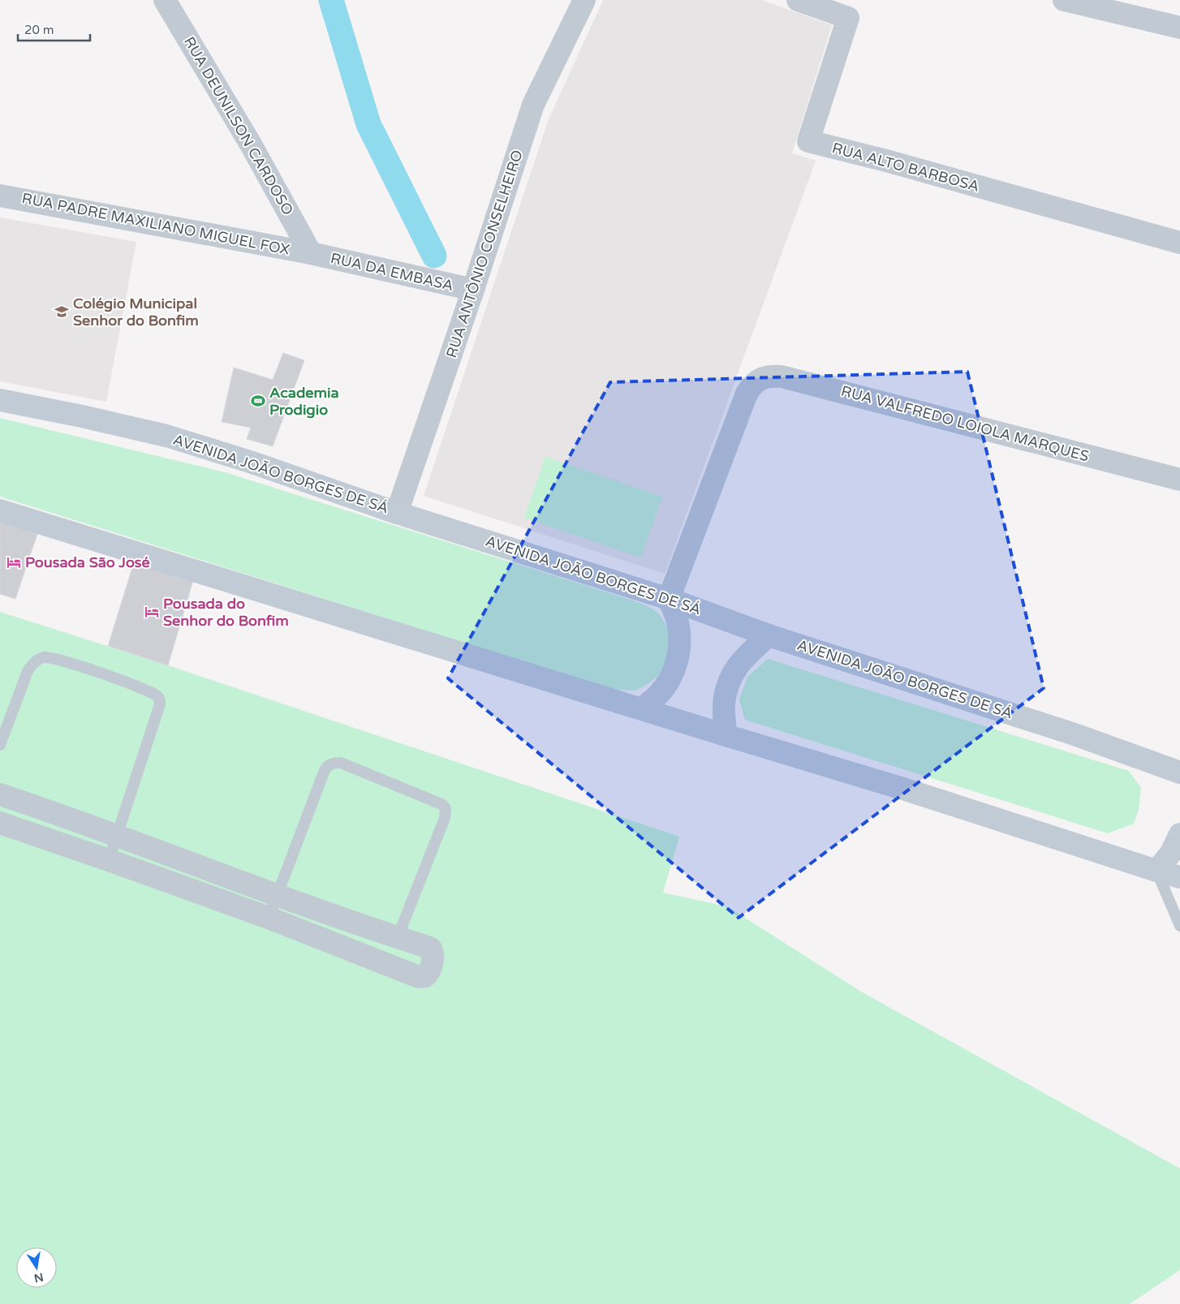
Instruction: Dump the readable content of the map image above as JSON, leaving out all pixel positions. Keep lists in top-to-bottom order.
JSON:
{
  "streets": {
    "main road": ["AVENIDA JOÃO BORGES DE SÁ"],
    "street": [
      "RUA DEUNILSON CARDOSO",
      "RUA ALTO BARBOSA",
      "RUA PADRE MAXILIANO MIGUEL FOX",
      "RUA ANTÔNIO CONSELHEIRO",
      "RUA DA EMBASA",
      "RUA VALFREDO LOIOLA MARQUES"
    ]
  },
  "crossings": [
    ["RUA DEUNILSON CARDOSO", "RUA PADRE MAXILIANO MIGUEL FOX"],
    ["RUA DEUNILSON CARDOSO", "RUA DA EMBASA"],
    ["RUA PADRE MAXILIANO MIGUEL FOX", "RUA DA EMBASA"],
    ["RUA ANTÔNIO CONSELHEIRO", "RUA DA EMBASA"],
    ["RUA ANTÔNIO CONSELHEIRO", "AVENIDA JOÃO BORGES DE SÁ"],
    ["RUA VALFREDO LOIOLA MARQUES", "AVENIDA JOÃO BORGES DE SÁ"]
  ],
  "places": {
    "school or university": ["Colégio Municipal Senhor do Bonfim"],
    "sports": ["Academia Prodigio"],
    "hotel": ["Pousada São José", "Pousada do Senhor do Bonfim"]
  },
  "scale_bar": "20 m",
  "north": "bottom"
}
